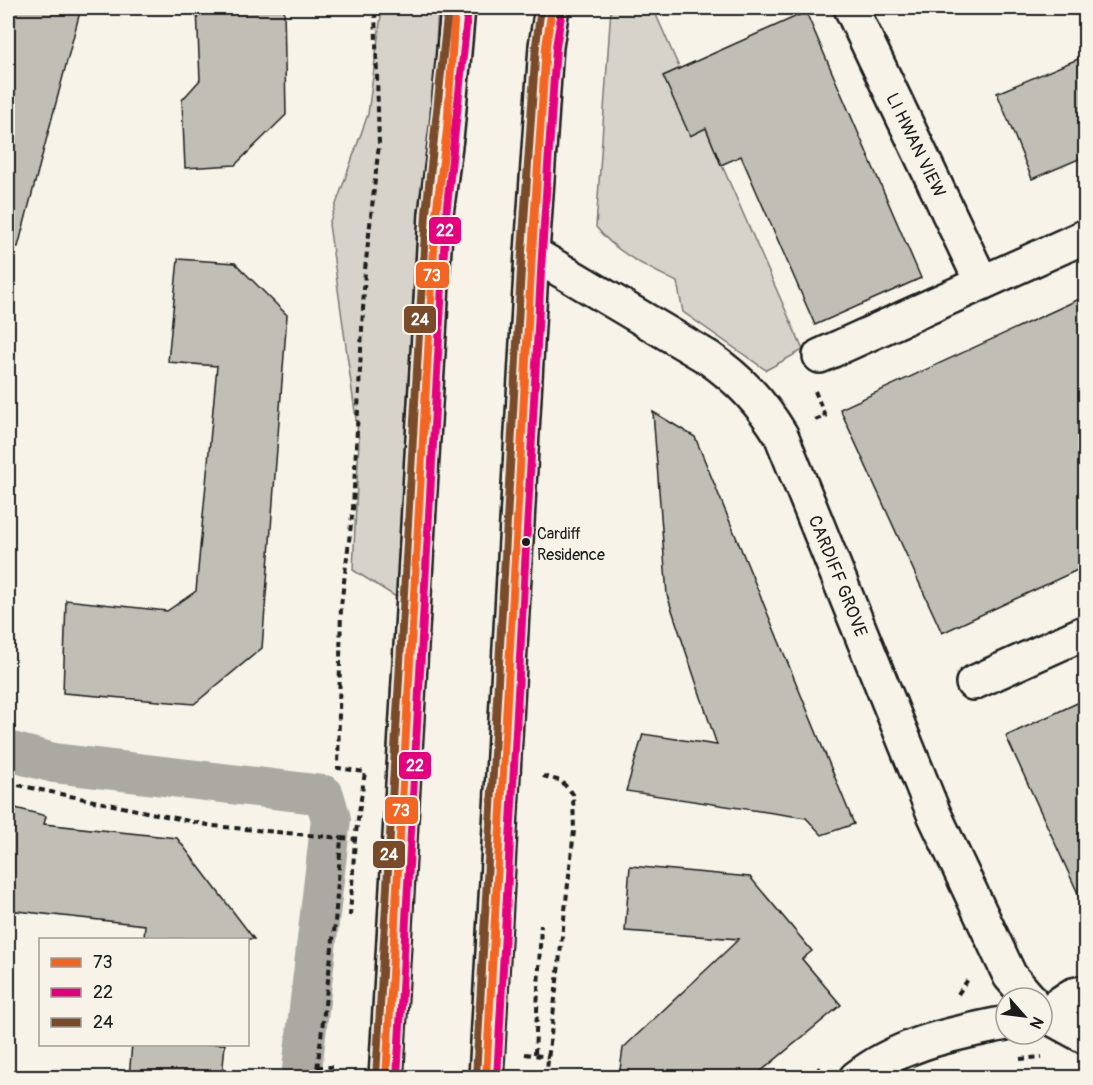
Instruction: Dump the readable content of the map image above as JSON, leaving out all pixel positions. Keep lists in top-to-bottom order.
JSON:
{
  "streets": {
    "main road": ["LI HWAN VIEW", "CARDIFF GROVE"]
  },
  "places": ["Cardiff Residence"],
  "lines": ["transit line 73", "transit line 24", "transit line 22"],
  "legend": ["73", "22", "24"],
  "north": "bottom right"
}
